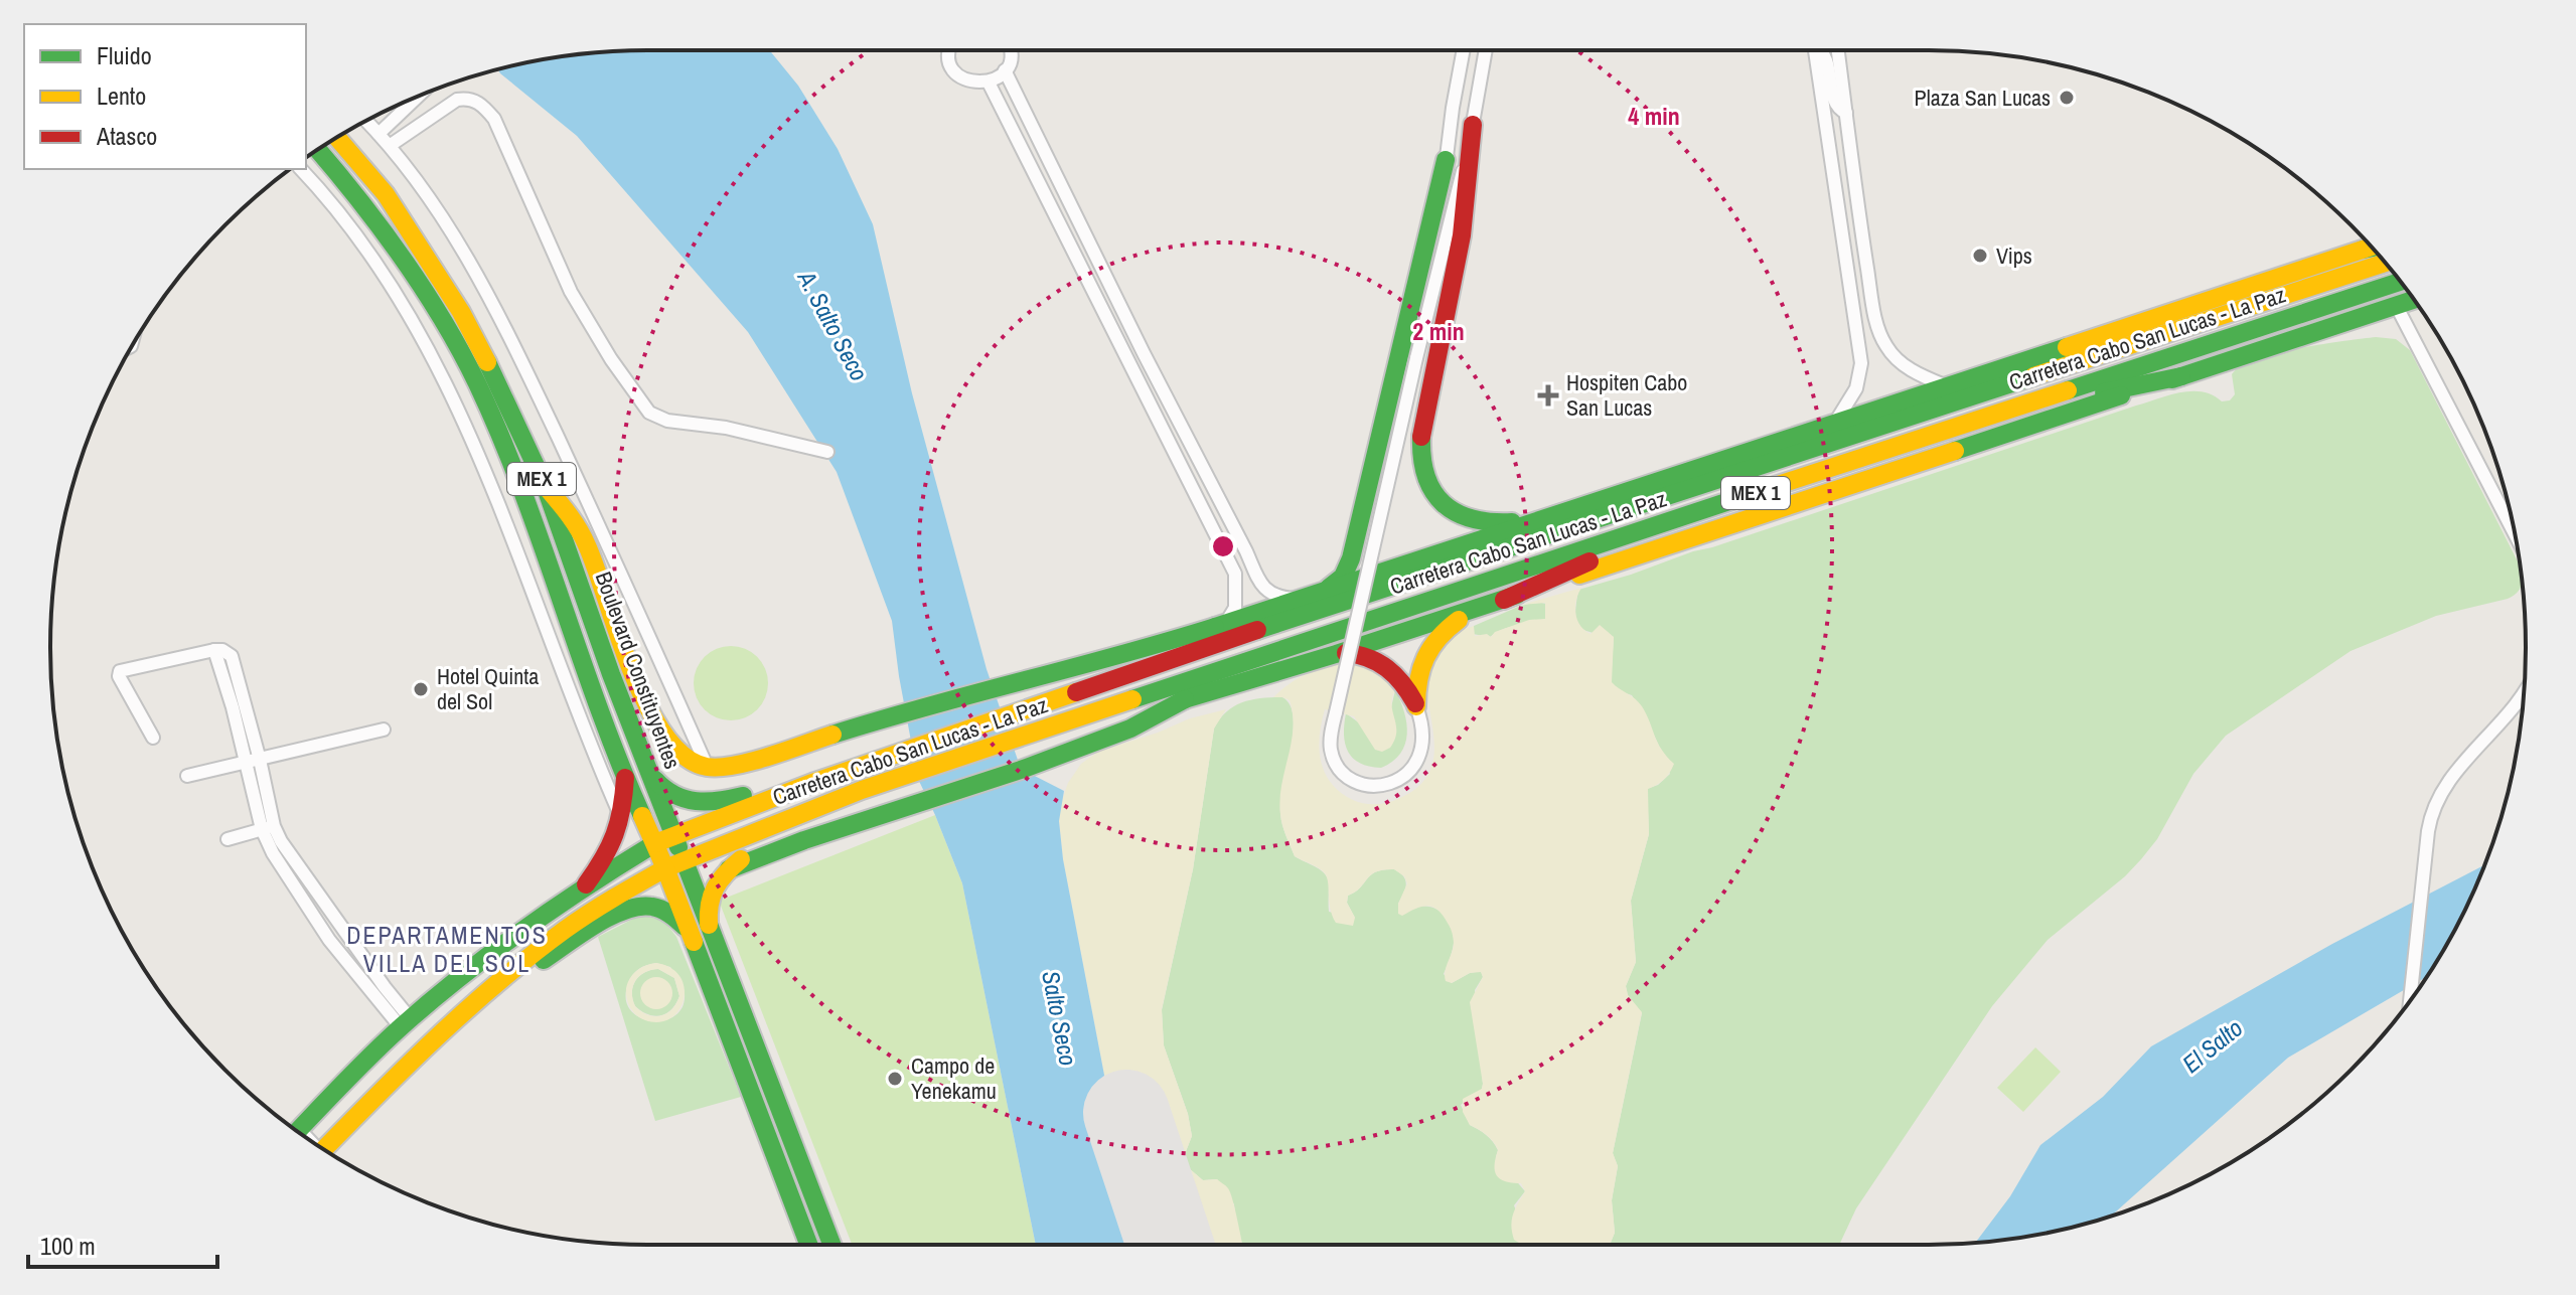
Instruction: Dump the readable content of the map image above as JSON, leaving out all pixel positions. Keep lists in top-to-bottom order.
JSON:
{
  "streets": {
    "main road": ["Carretera Cabo San Lucas - La Paz", "MEX 1", "Boulevard Constituyentes"]
  },
  "crossings": [
    ["Carretera Cabo San Lucas - La Paz", "MEX 1"],
    ["Carretera Cabo San Lucas - La Paz", "Boulevard Constituyentes"],
    ["MEX 1", "Boulevard Constituyentes"]
  ],
  "districts": ["DEPARTAMENTOS VILLA DEL SOL"],
  "water": ["A. Salto Seco", "Salto Seco", "El Salto"],
  "places": {
    "other": [
      "Plaza San Lucas",
      "Vips",
      "Hotel Quinta del Sol",
      "Campo de Yenekamu"
    ],
    "health": ["Hospiten Cabo San Lucas"]
  },
  "legend": ["Fluido", "Lento", "Atasco"],
  "scale_bar": "100 m",
  "rings": ["4 min", "2 min"]
}
